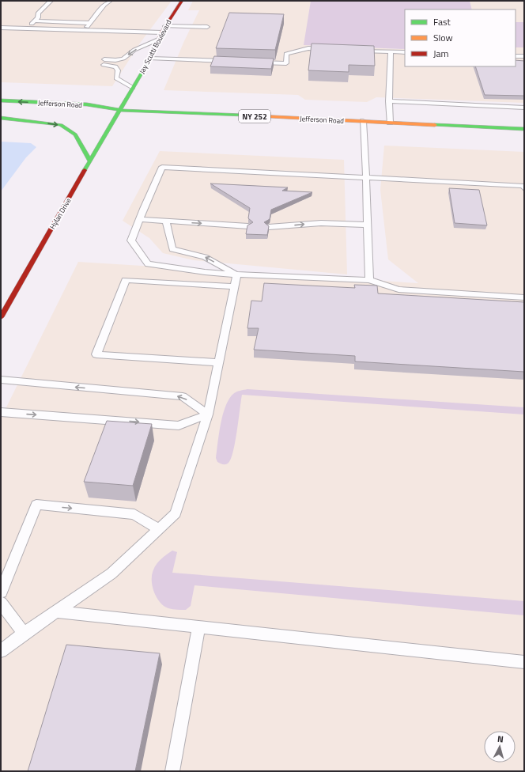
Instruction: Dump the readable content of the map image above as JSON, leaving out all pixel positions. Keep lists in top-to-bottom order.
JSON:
{
  "streets": {
    "main road": [
      "Jay Scutti Boulevard",
      "Jefferson Road",
      "NY 252",
      "Hylan Drive"
    ]
  },
  "crossings": [
    ["Jay Scutti Boulevard", "Jefferson Road"],
    ["Jay Scutti Boulevard", "Hylan Drive"],
    ["Jefferson Road", "Hylan Drive"]
  ],
  "legend": ["Fast", "Slow", "Jam"],
  "north": "top"
}
